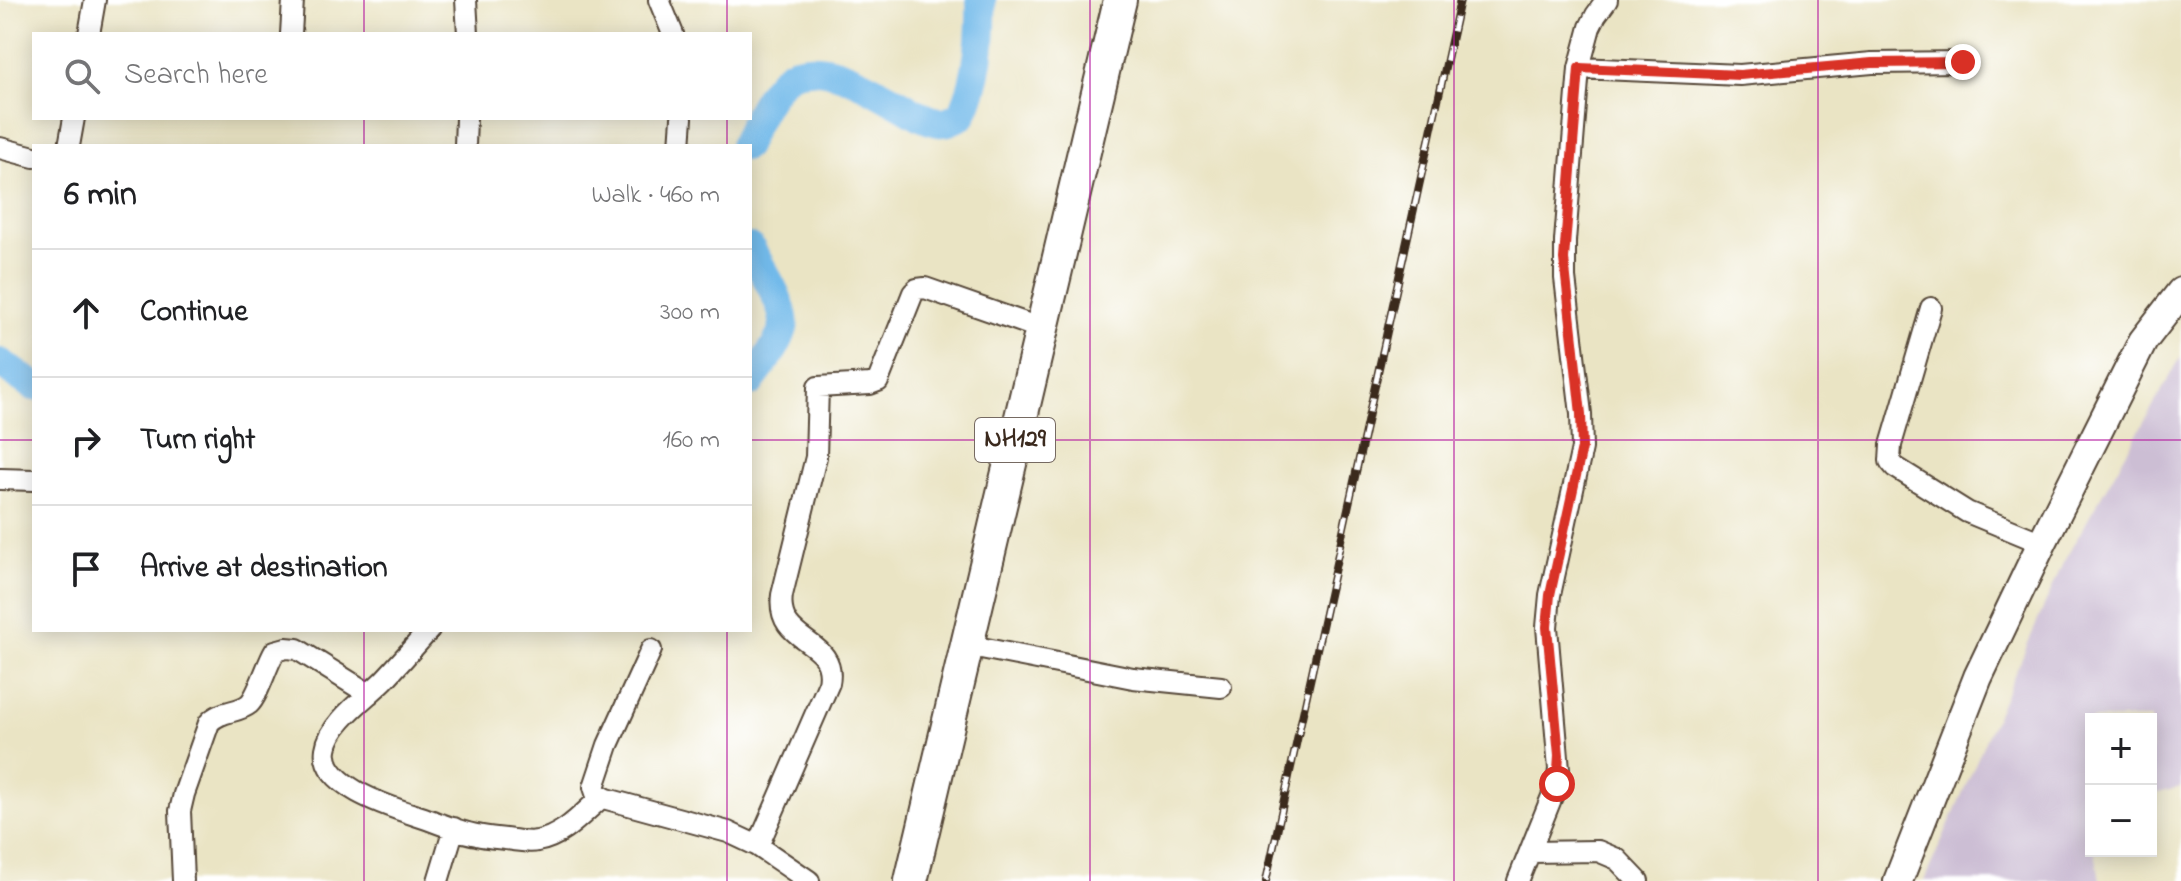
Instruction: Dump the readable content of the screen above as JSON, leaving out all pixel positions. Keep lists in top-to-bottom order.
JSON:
{
  "streets": {
    "highway": ["NH129"]
  },
  "page": {
    "search": "Search here",
    "heading": ["6 min", "Walk · 460 m"],
    "list": [
      ["Continue", "300 m"],
      ["Turn right", "160 m"],
      "Arrive at destination"
    ],
    "map_buttons": ["+", "−"]
  }
}
